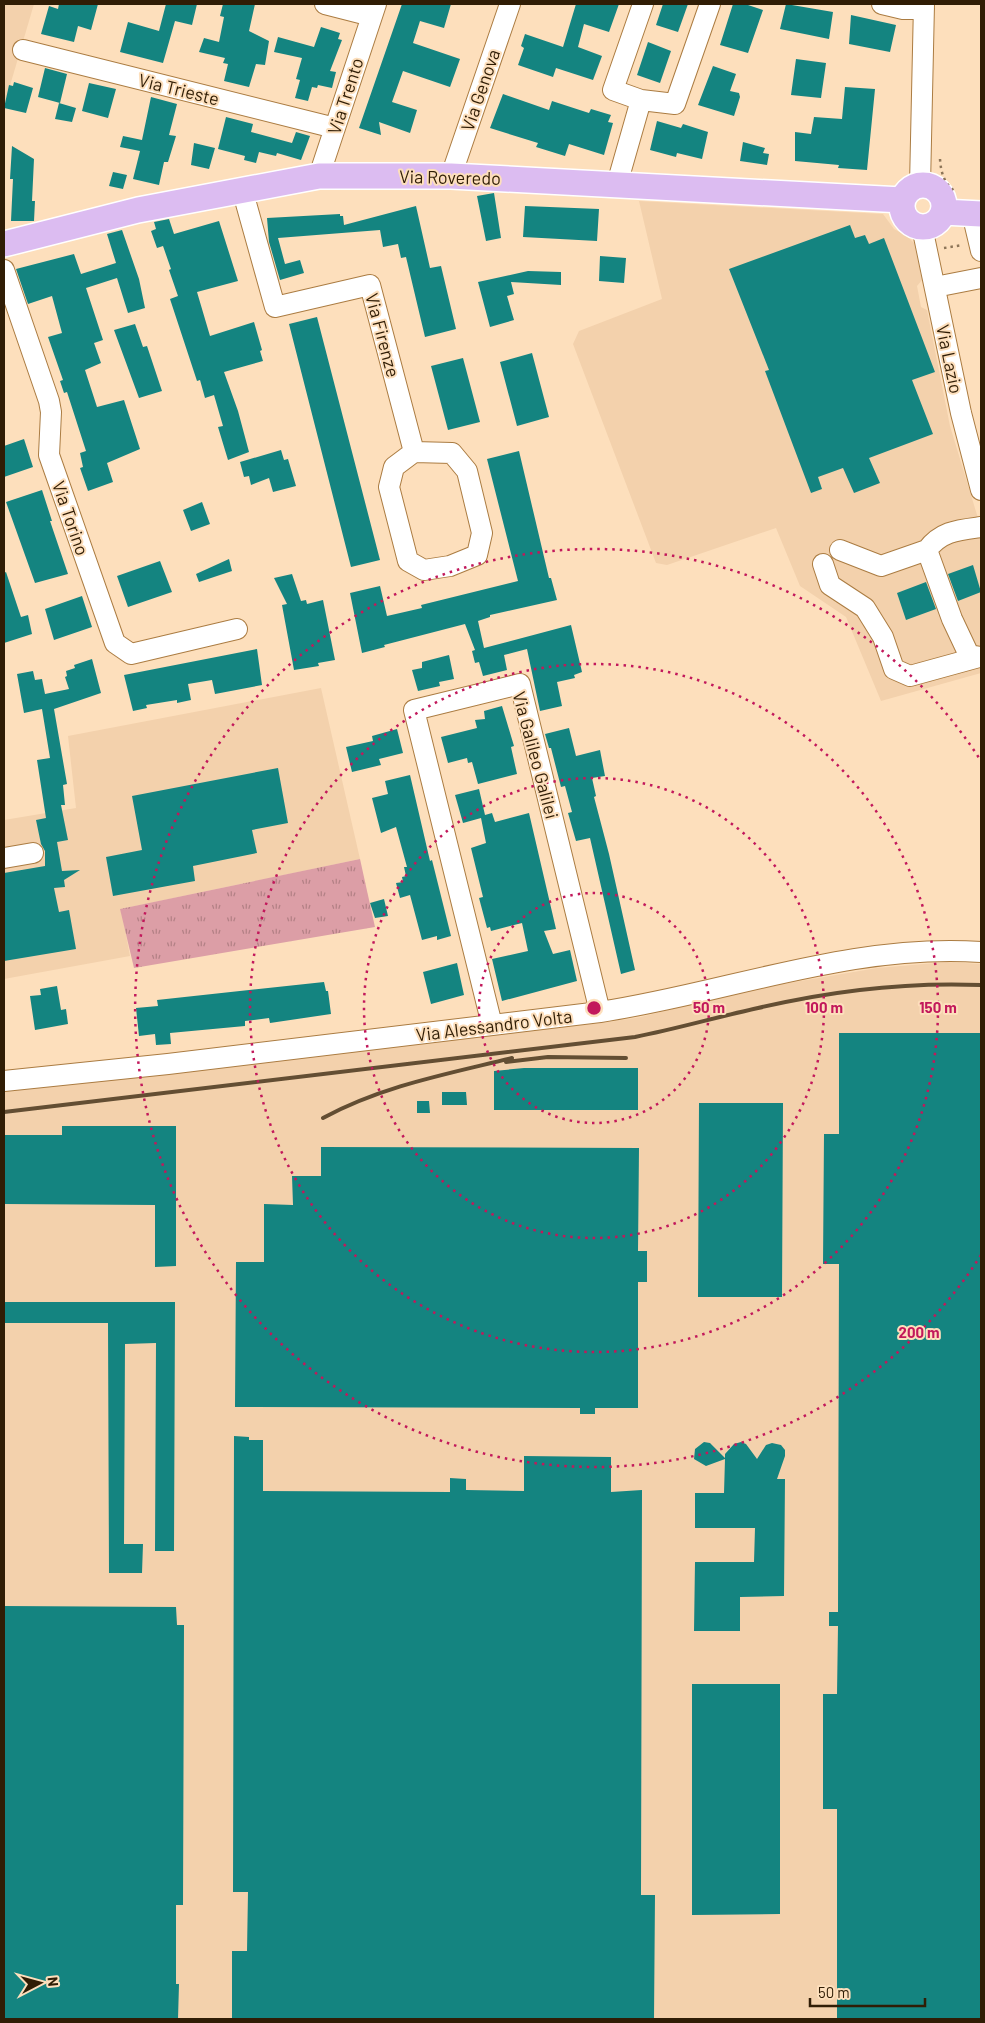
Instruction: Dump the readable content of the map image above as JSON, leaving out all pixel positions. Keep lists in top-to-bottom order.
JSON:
{
  "streets": {
    "main road": ["Via Roveredo"],
    "street": [
      "Via Trieste",
      "Via Genova",
      "Via Trento",
      "Via Firenze",
      "Via Lazio",
      "Via Torino",
      "Via Galileo Galilei",
      "Via Alessandro Volta"
    ]
  },
  "crossings": [
    ["Via Trieste", "Via Trento"],
    ["Via Genova", "Via Roveredo"],
    ["Via Trento", "Via Roveredo"],
    ["Via Roveredo", "Via Firenze"],
    ["Via Galileo Galilei", "Via Alessandro Volta"]
  ],
  "scale_bar": "50 m",
  "north": "right",
  "rings": [
    "50 m",
    "100 m",
    "150 m",
    "200 m"
  ]
}
